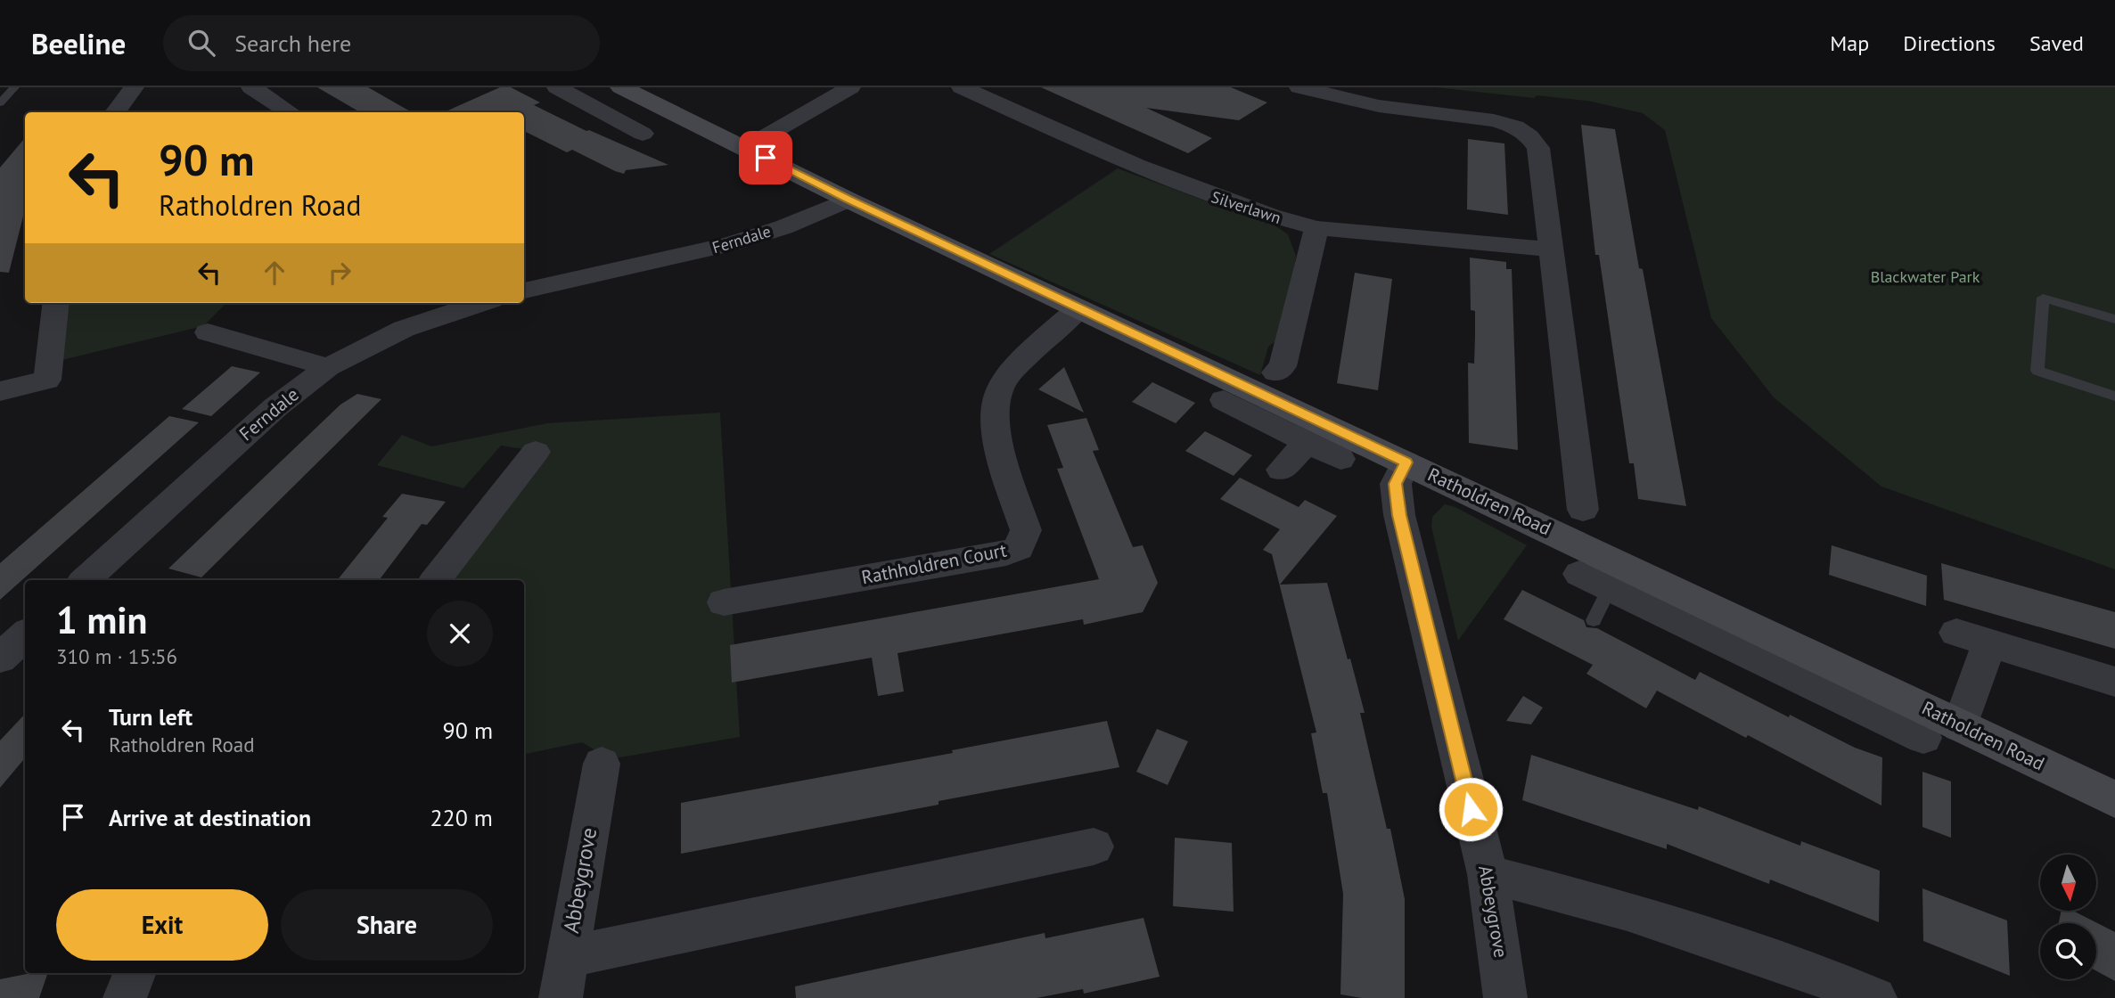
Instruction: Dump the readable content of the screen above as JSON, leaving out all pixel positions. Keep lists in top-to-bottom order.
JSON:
{
  "streets": {
    "street": [
      "Silverlawn",
      "Ferndale",
      "Ratholdren Road",
      "Rathholdren Court",
      "Abbeygrove"
    ]
  },
  "crossings": [
    ["Ferndale", "Ratholdren Road"],
    ["Ratholdren Road", "Rathholdren Court"],
    ["Ratholdren Road", "Abbeygrove"]
  ],
  "parks": ["Blackwater Park"],
  "north": "bottom",
  "page": {
    "header": "Beeline",
    "search": "Search here",
    "nav": ["Map", "Directions", "Saved"],
    "turn": ["90 m", "Ratholdren Road"],
    "heading": ["1 min", "310 m · 15:56"],
    "list": [
      {
        "name": "Turn left",
        "note": "Ratholdren Road",
        "value": "90 m"
      },
      {
        "name": "Arrive at destination",
        "value": "220 m"
      }
    ],
    "buttons": ["Exit", "Share"]
  }
}
